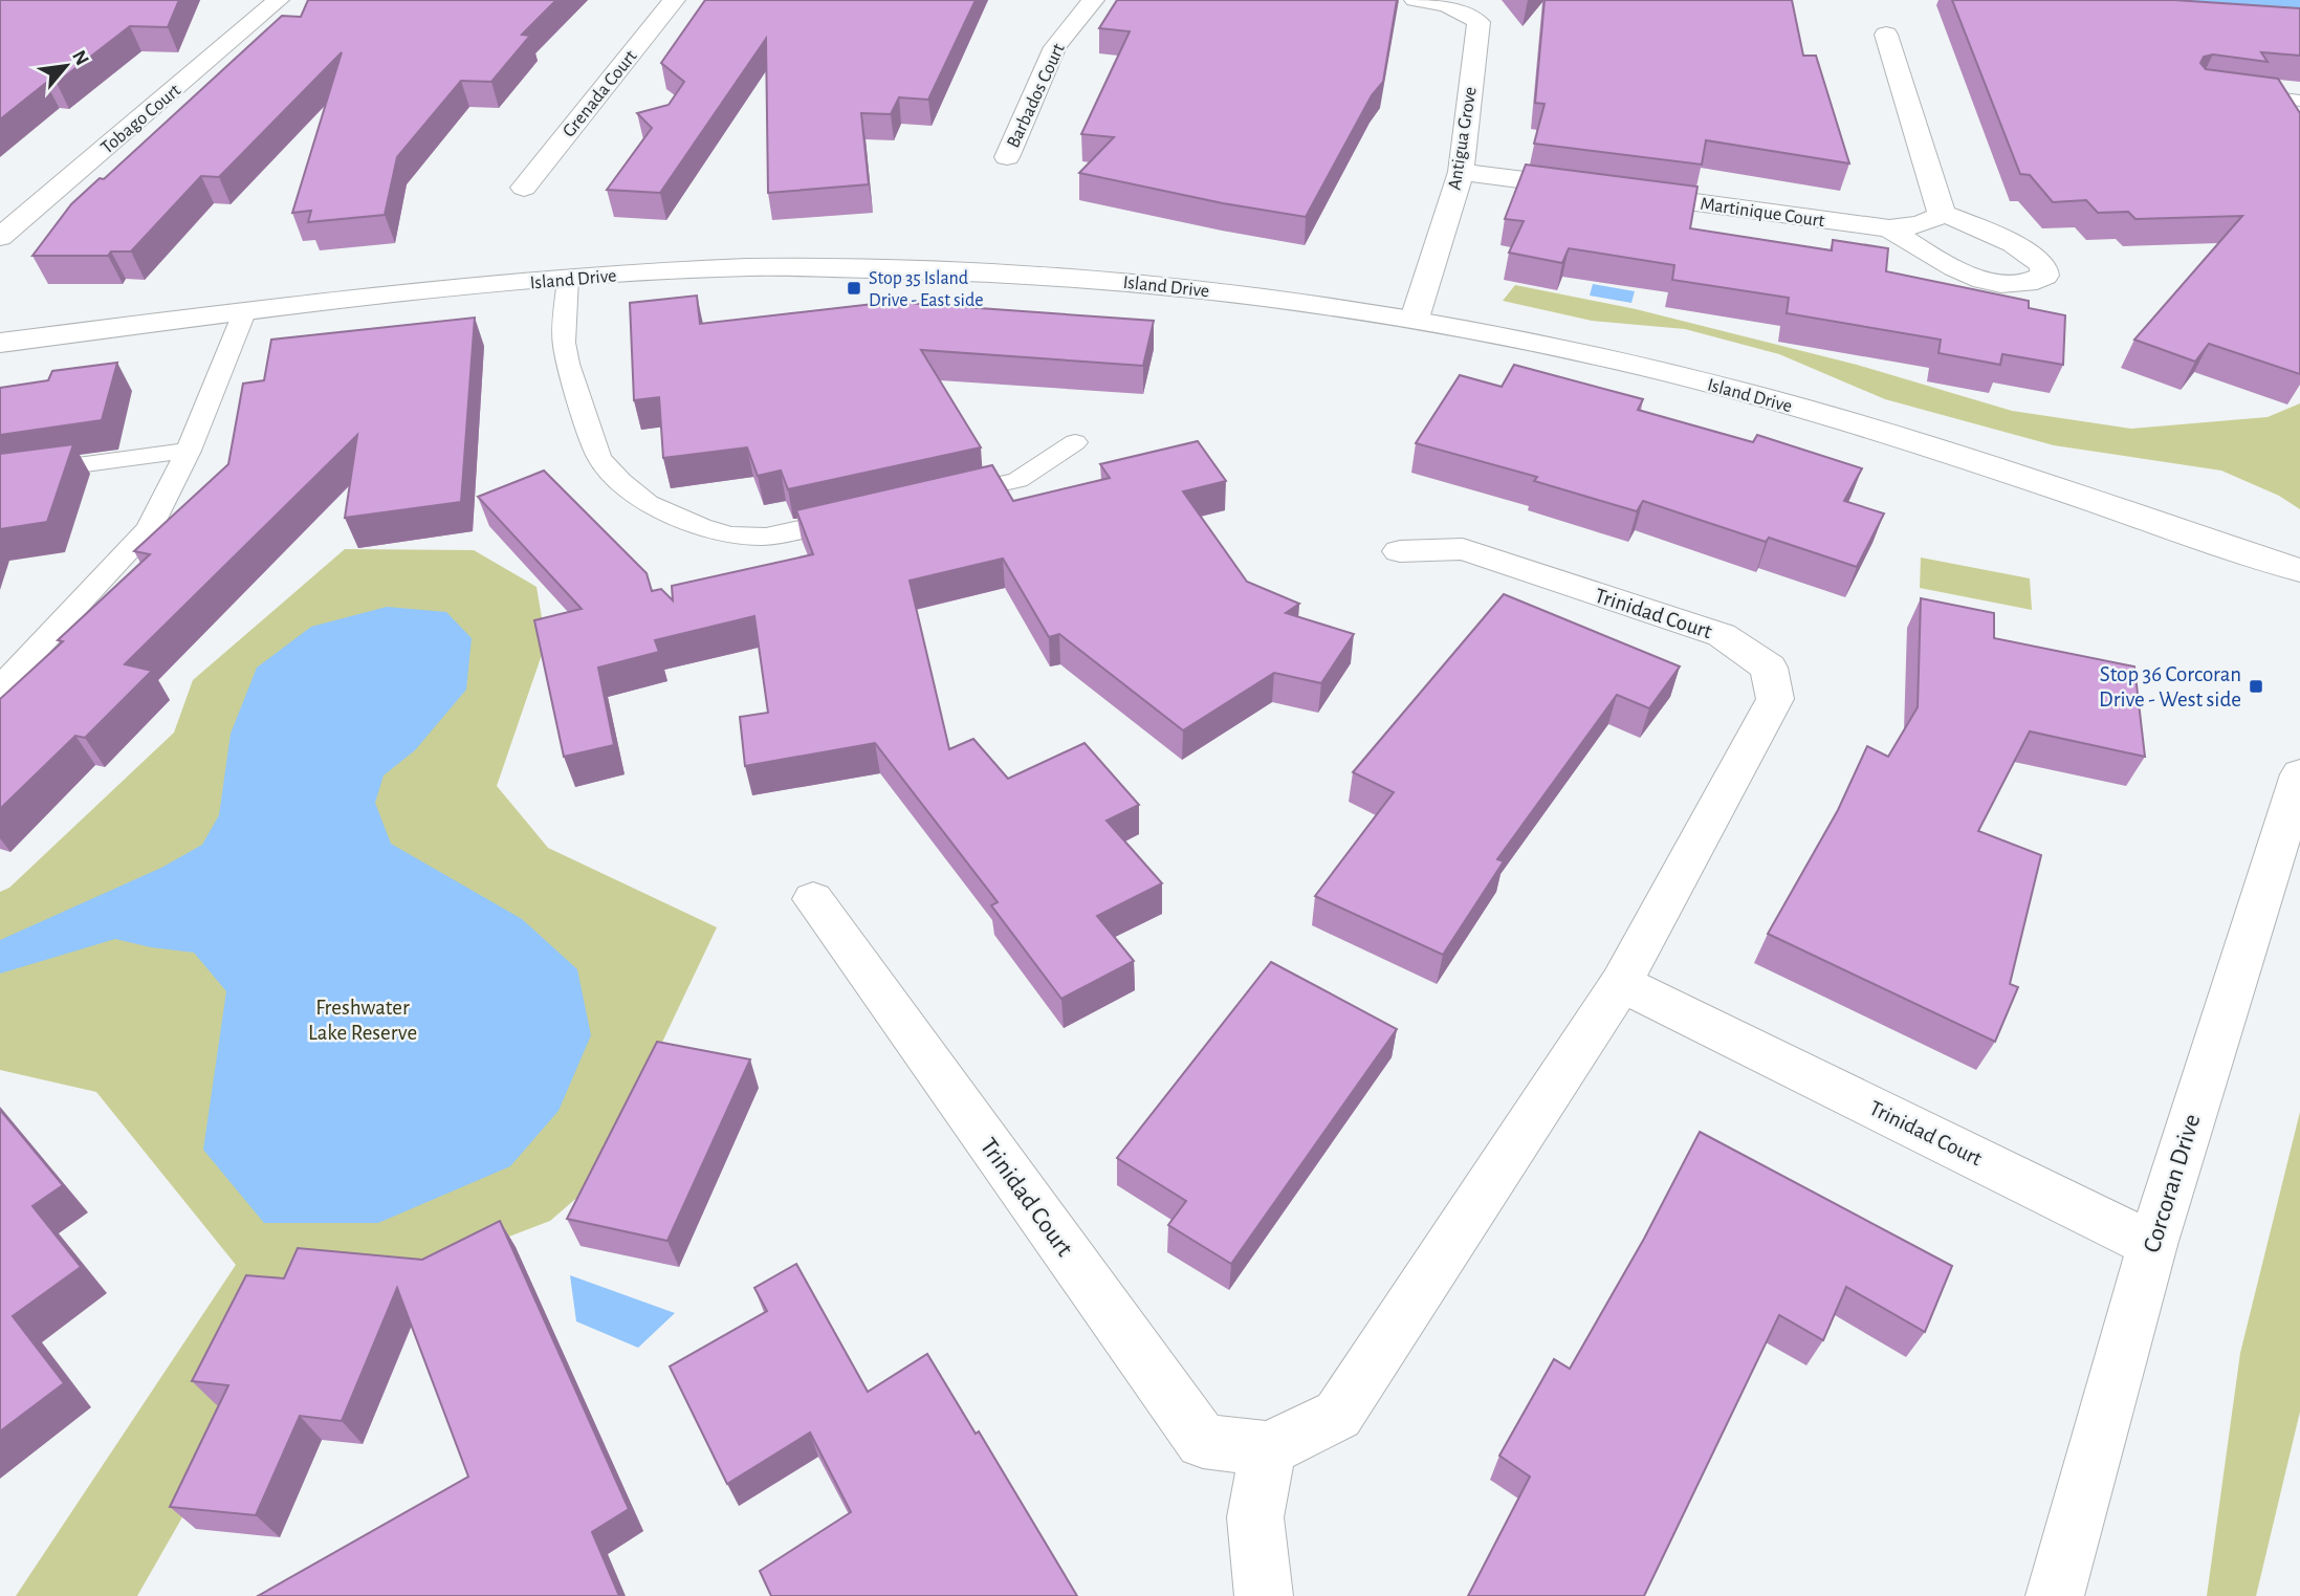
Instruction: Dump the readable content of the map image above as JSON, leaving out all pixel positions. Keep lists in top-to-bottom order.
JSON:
{
  "streets": {
    "street": [
      "Grenada Court",
      "Barbados Court",
      "Tobago Court",
      "Antigua Grove",
      "Martinique Court",
      "Island Drive",
      "Trinidad Court",
      "Corcoran Drive"
    ]
  },
  "crossings": [
    ["Antigua Grove", "Island Drive"],
    ["Trinidad Court", "Corcoran Drive"]
  ],
  "parks": ["Freshwater Lake Reserve"],
  "places": {
    "transit": ["Stop 35 Island Drive - East side", "Stop 36 Corcoran Drive - West side"]
  },
  "north": "top right"
}
